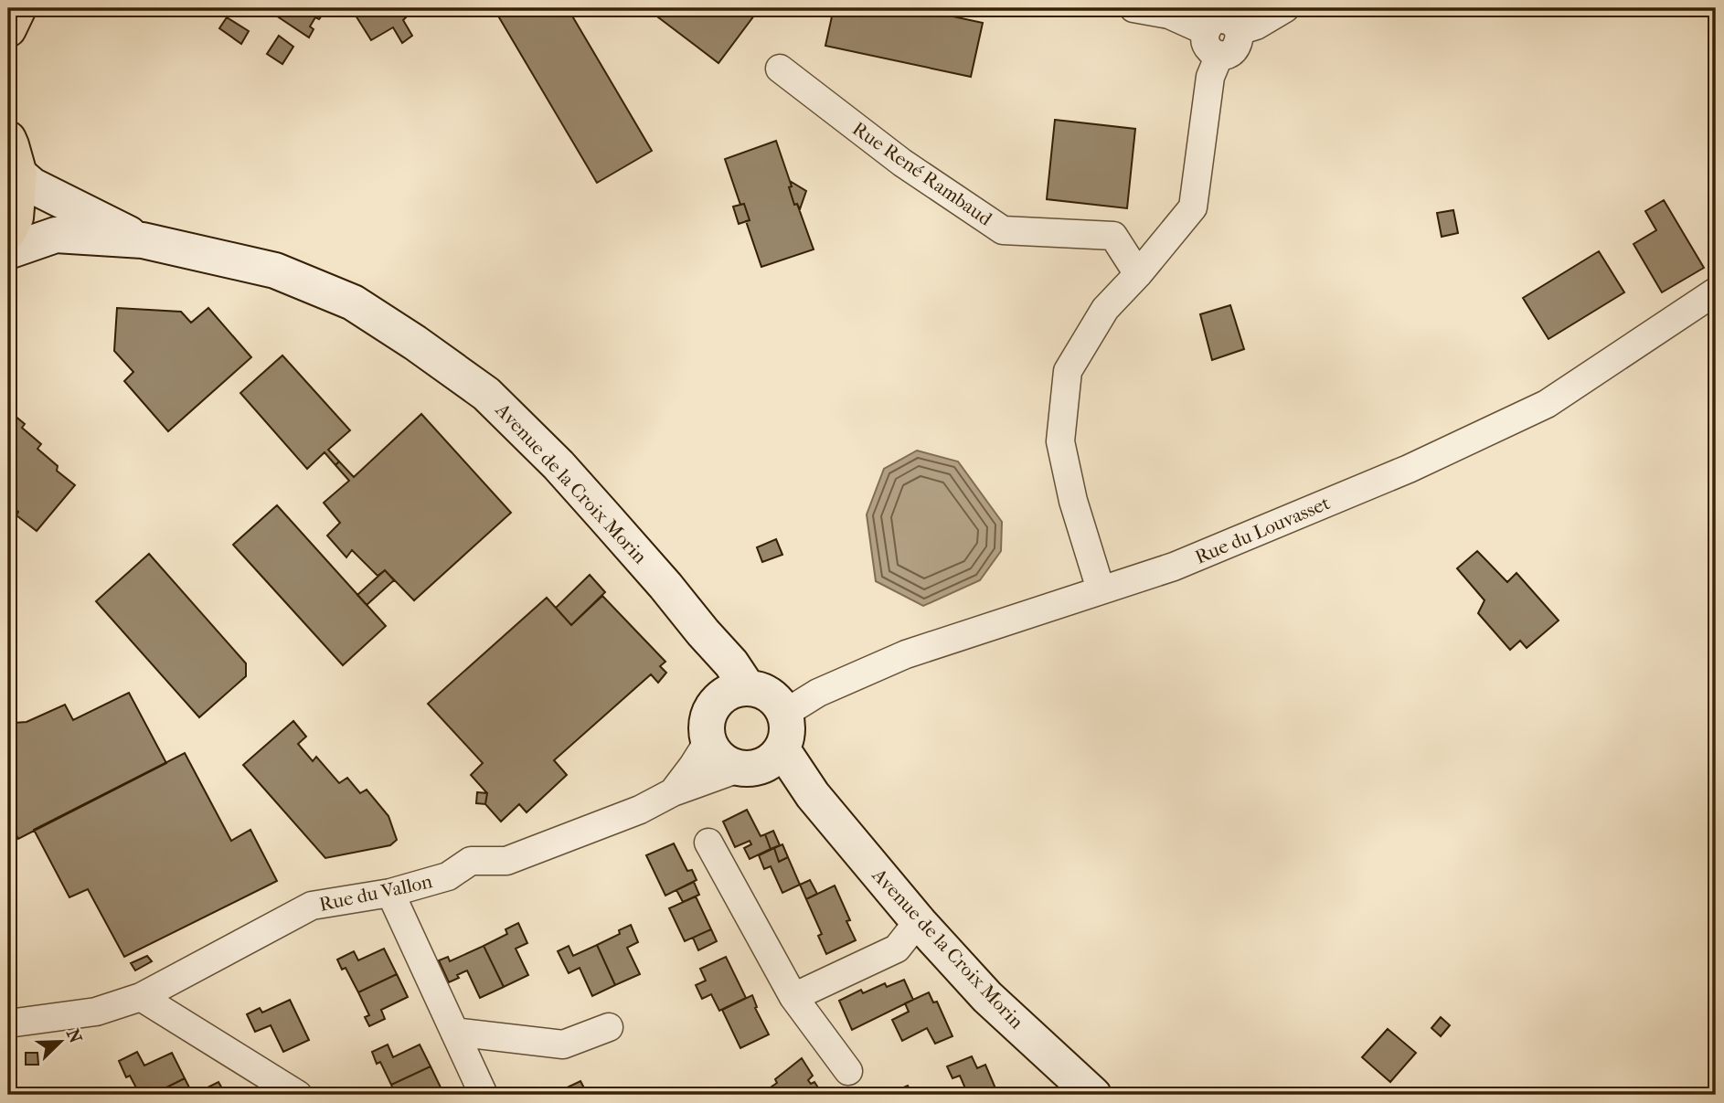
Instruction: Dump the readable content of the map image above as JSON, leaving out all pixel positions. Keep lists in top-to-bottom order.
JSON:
{
  "streets": {
    "main road": ["Avenue de la Croix Morin"],
    "street": ["Rue René Rambaud", "Rue du Louvasset", "Rue du Vallon"]
  },
  "crossings": [
    ["Avenue de la Croix Morin", "Rue du Louvasset"],
    ["Avenue de la Croix Morin", "Rue du Vallon"],
    ["Rue du Louvasset", "Rue du Vallon"]
  ],
  "north": "top right"
}
